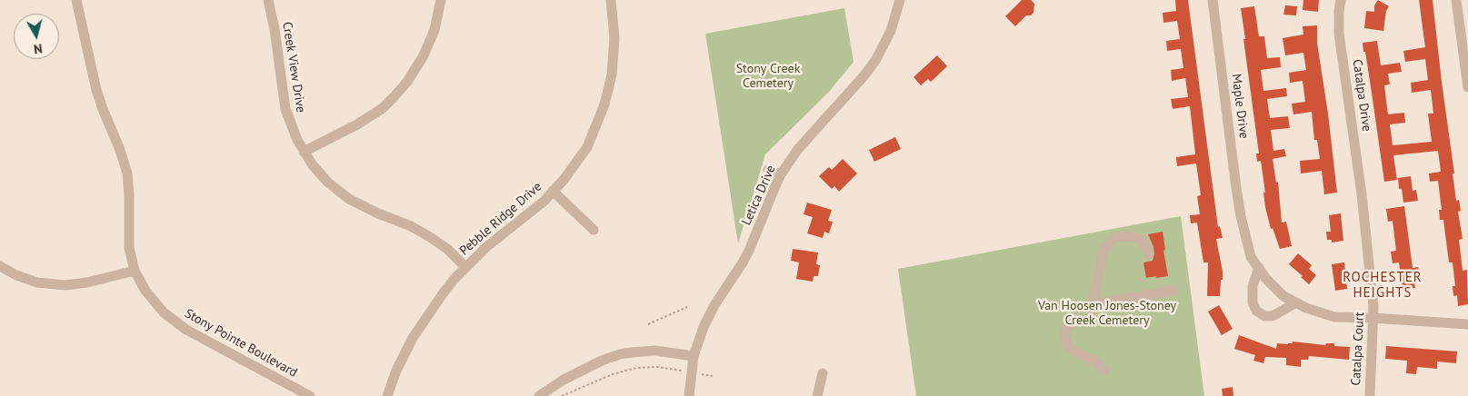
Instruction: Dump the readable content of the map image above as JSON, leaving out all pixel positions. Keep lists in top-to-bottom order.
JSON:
{
  "streets": {
    "street": [
      "Creek View Drive",
      "Catalpa Drive",
      "Maple Drive",
      "Letica Drive",
      "Pebble Ridge Drive",
      "Stony Pointe Boulevard",
      "Catalpa Court"
    ]
  },
  "crossings": [
    ["Creek View Drive", "Pebble Ridge Drive"],
    ["Catalpa Drive", "Catalpa Court"],
    ["Maple Drive", "Catalpa Court"]
  ],
  "districts": ["ROCHESTER HEIGHTS"],
  "parks": ["Stony Creek Cemetery", "Van Hoosen Jones-Stoney Creek Cemetery"],
  "north": "bottom"
}
